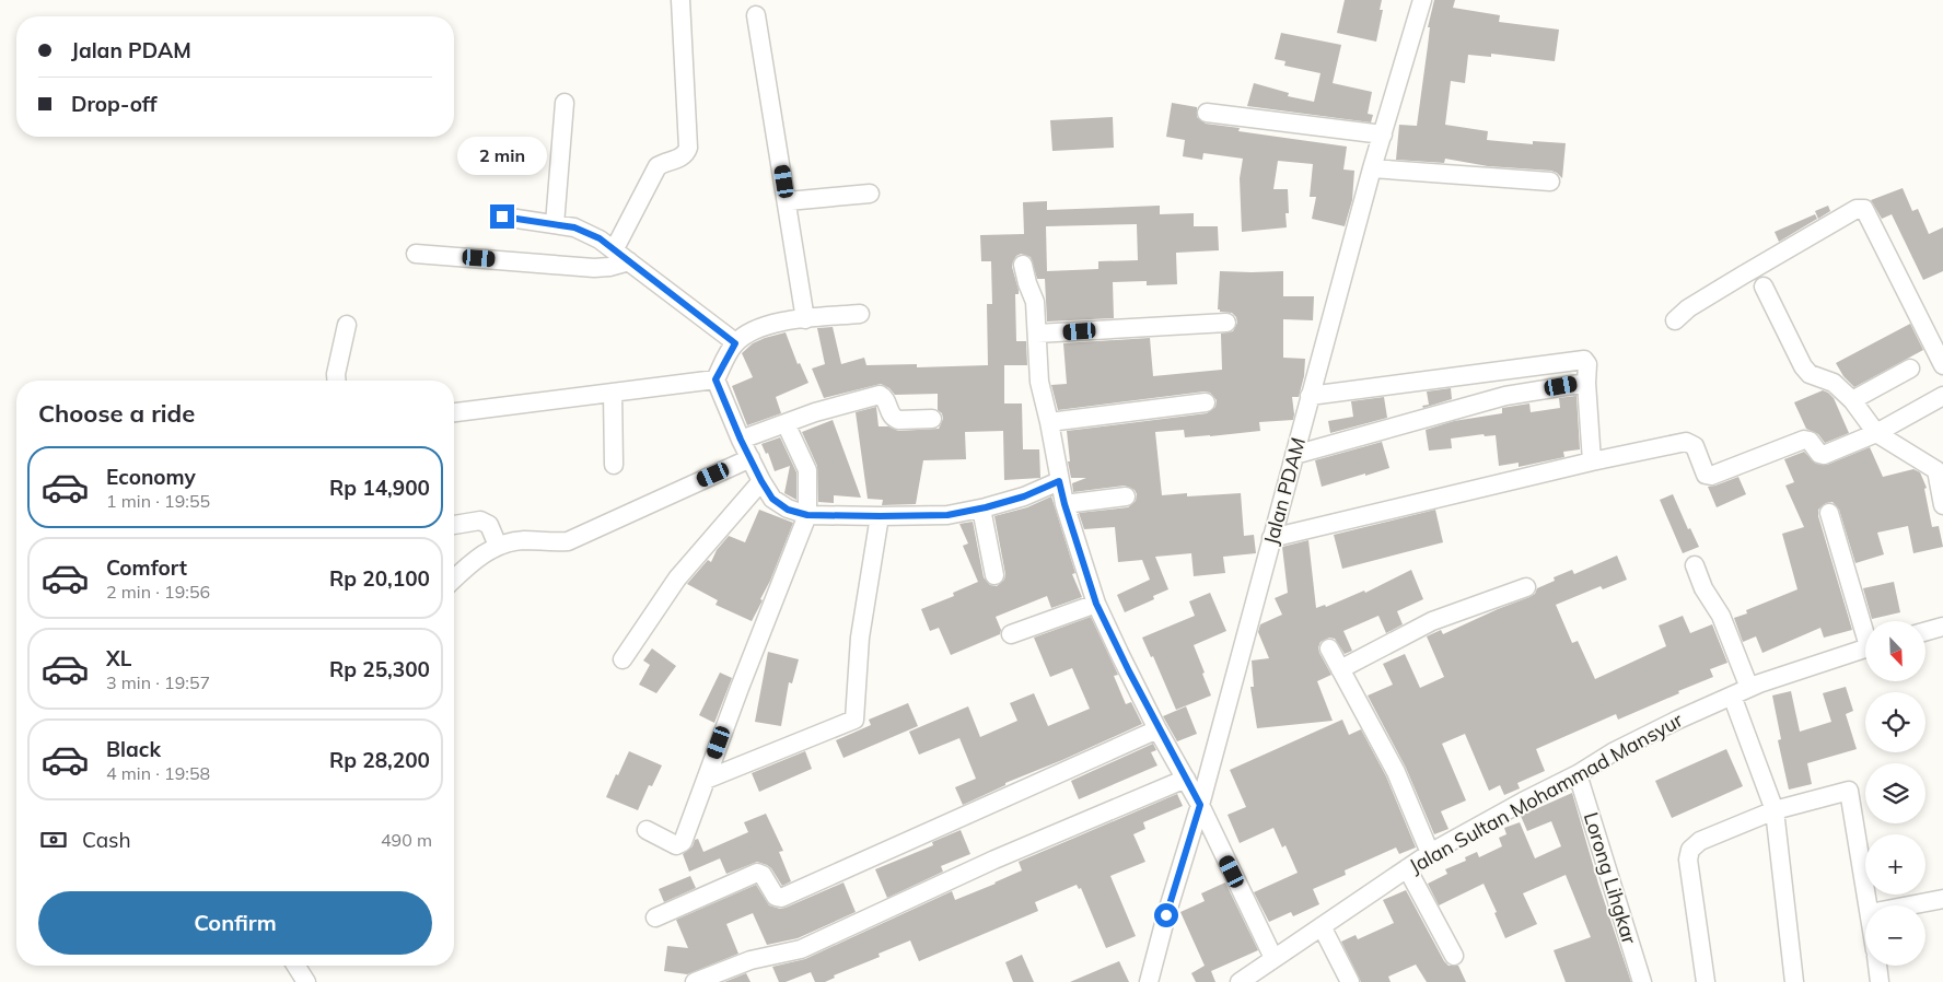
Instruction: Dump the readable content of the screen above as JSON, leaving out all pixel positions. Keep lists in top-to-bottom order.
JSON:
{
  "streets": {
    "street": ["Jalan PDAM", "Jalan Sultan Mohammad Mansyur", "Lorong Lihgkar"]
  },
  "crossings": [
    ["Jalan Sultan Mohammad Mansyur", "Lorong Lihgkar"]
  ],
  "north": "bottom right",
  "page": {
    "banner": ["Jalan PDAM", "Drop-off"],
    "bubble": "2 min",
    "heading": "Choose a ride",
    "list": [
      {
        "name": "Economy",
        "note": "1 min · 19:55",
        "value": "Rp 14,900"
      },
      {
        "name": "Comfort",
        "note": "2 min · 19:56",
        "value": "Rp 20,100"
      },
      {
        "name": "XL",
        "note": "3 min · 19:57",
        "value": "Rp 25,300"
      },
      {
        "name": "Black",
        "note": "4 min · 19:58",
        "value": "Rp 28,200"
      }
    ],
    "map_buttons": ["+", "−"],
    "pay": ["Cash", "490 m"],
    "buttons": "Confirm"
  }
}
